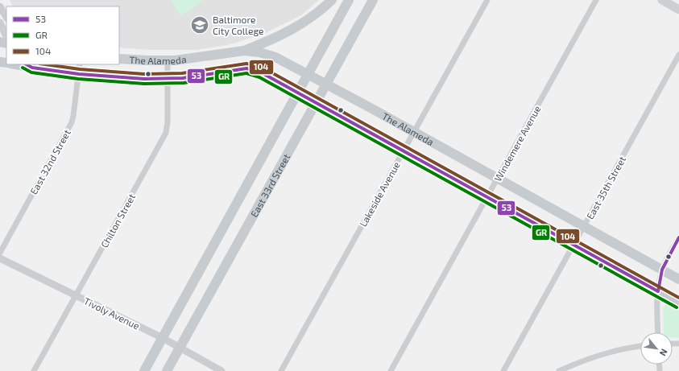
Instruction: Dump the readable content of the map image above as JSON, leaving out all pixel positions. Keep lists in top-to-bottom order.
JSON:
{
  "streets": {
    "main road": ["The Alameda", "East 33rd Street"],
    "street": [
      "Windemere Avenue",
      "East 32nd Street",
      "East 35th Street",
      "Lakeside Avenue",
      "Chilton Street",
      "Tivoly Avenue"
    ]
  },
  "crossings": [
    ["The Alameda", "Windemere Avenue"],
    ["The Alameda", "East 32nd Street"],
    ["The Alameda", "East 33rd Street"],
    ["The Alameda", "East 35th Street"],
    ["The Alameda", "Lakeside Avenue"],
    ["The Alameda", "Chilton Street"],
    ["East 33rd Street", "Tivoly Avenue"],
    ["Chilton Street", "Tivoly Avenue"]
  ],
  "places": {
    "school or university": ["Baltimore City College"]
  },
  "lines": ["transit line 104", "transit line 53", "transit line GR"],
  "legend": ["53", "GR", "104"],
  "north": "bottom right"
}
